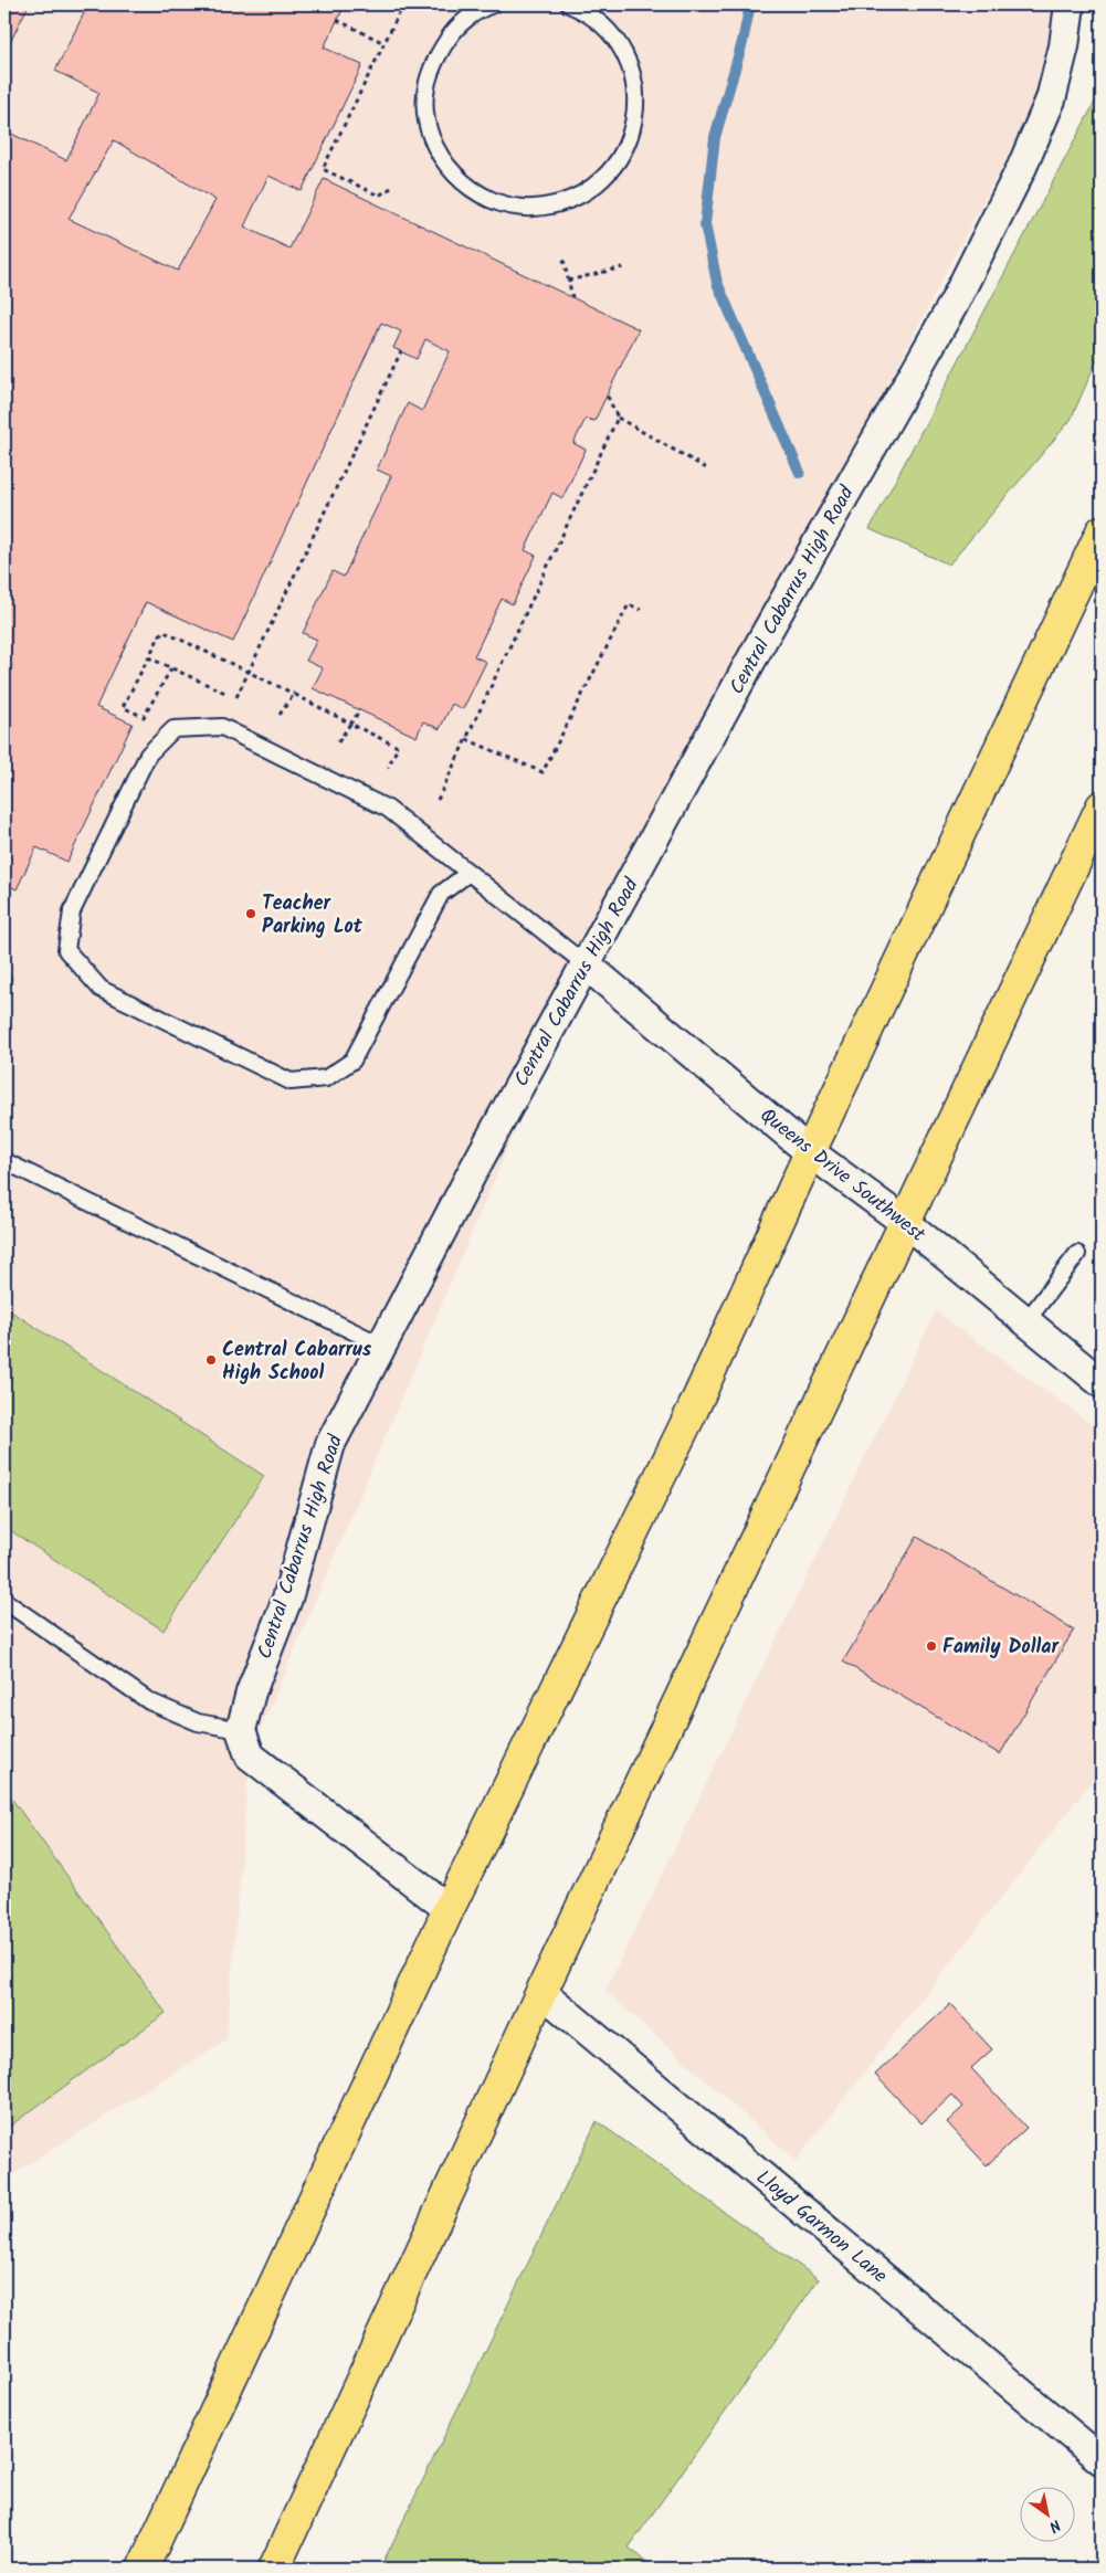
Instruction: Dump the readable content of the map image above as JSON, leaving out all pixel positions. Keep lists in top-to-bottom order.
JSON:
{
  "streets": {
    "street": ["Central Cabarrus High Road", "Queens Drive Southwest", "Lloyd Garmon Lane"]
  },
  "crossings": [
    ["Central Cabarrus High Road", "Queens Drive Southwest"]
  ],
  "places": ["Teacher Parking Lot", "Central Cabarrus High School", "Family Dollar"],
  "north": "bottom right"
}
